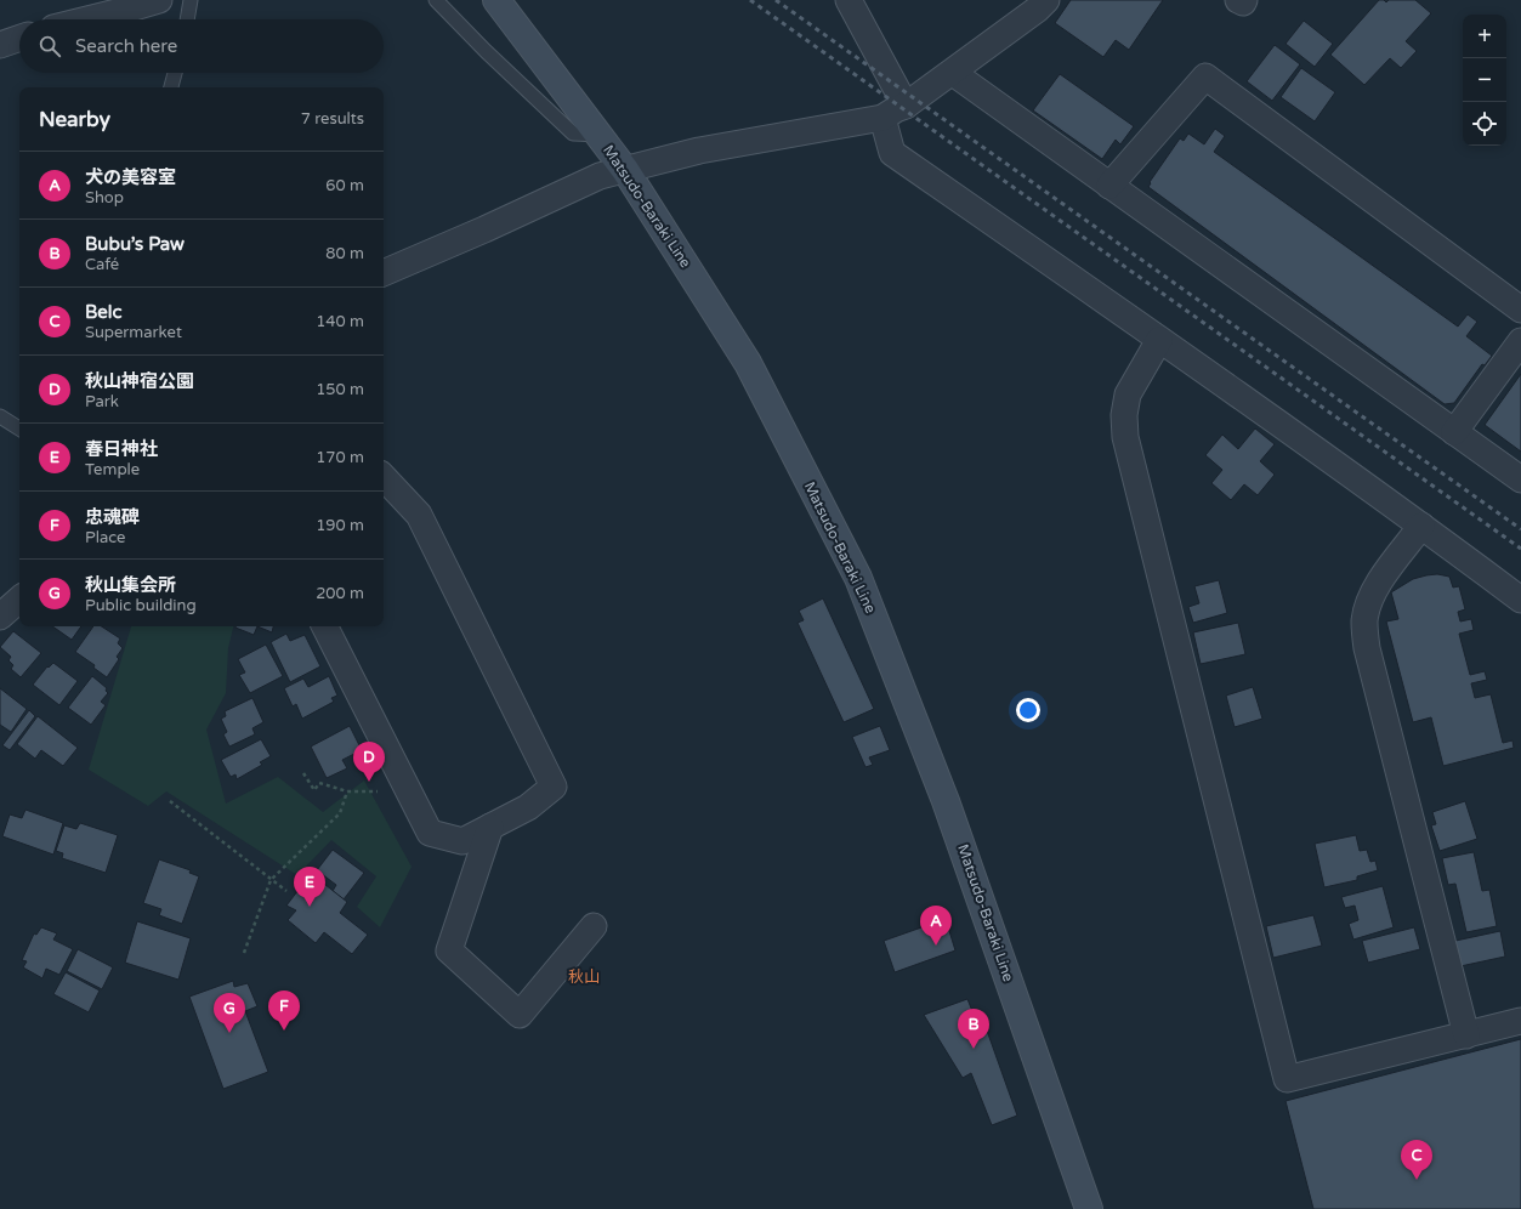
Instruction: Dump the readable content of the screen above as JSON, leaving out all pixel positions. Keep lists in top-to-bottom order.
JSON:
{
  "streets": {
    "main road": ["Matsudo-Baraki Line"]
  },
  "districts": ["秋山"],
  "page": {
    "map_buttons": ["+", "−"],
    "search": "Search here",
    "heading": ["Nearby", "7 results"],
    "list": [
      {
        "mark": "A",
        "name": "犬の美容室",
        "note": "Shop",
        "value": "60 m"
      },
      {
        "mark": "B",
        "name": "Bubu’s Paw",
        "note": "Café",
        "value": "80 m"
      },
      {
        "mark": "C",
        "name": "Belc",
        "note": "Supermarket",
        "value": "140 m"
      },
      {
        "mark": "D",
        "name": "秋山神宿公園",
        "note": "Park",
        "value": "150 m"
      },
      {
        "mark": "E",
        "name": "春日神社",
        "note": "Temple",
        "value": "170 m"
      },
      {
        "mark": "F",
        "name": "忠魂碑",
        "note": "Place",
        "value": "190 m"
      },
      {
        "mark": "G",
        "name": "秋山集会所",
        "note": "Public building",
        "value": "200 m"
      }
    ],
    "pins": [
      "D",
      "E",
      "A",
      "F",
      "G",
      "B",
      "C"
    ]
  }
}
